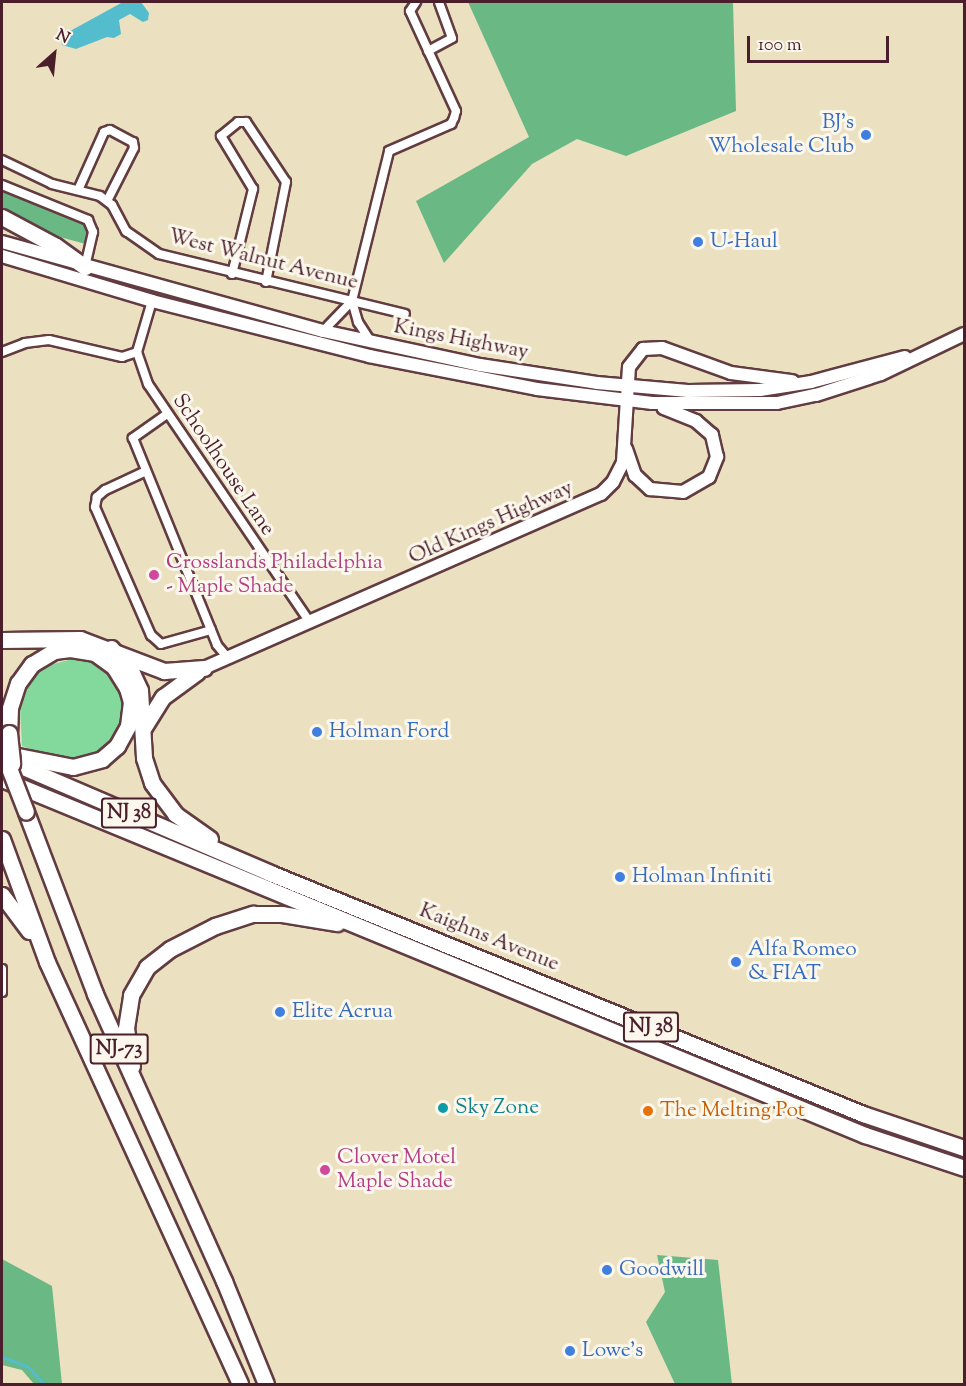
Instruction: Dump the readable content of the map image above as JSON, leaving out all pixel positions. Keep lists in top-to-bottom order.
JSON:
{
  "streets": {
    "highway": ["NJ 38", "Kaighns Avenue", "NJ-73"],
    "main road": ["Kings Highway", "Old Kings Highway"],
    "street": ["West Walnut Avenue", "Schoolhouse Lane"]
  },
  "crossings": [
    ["Kings Highway", "Old Kings Highway"],
    ["Schoolhouse Lane", "Old Kings Highway"],
    ["Kaighns Avenue", "NJ-73"]
  ],
  "places": [
    "BJ's Wholesale Club",
    "U-Haul",
    "Crosslands Philadelphia - Maple Shade",
    "Holman Ford",
    "Holman Infiniti",
    "Alfa Romeo & FIAT",
    "Elite Acrua",
    "Sky Zone",
    "The Melting Pot",
    "Clover Motel Maple Shade",
    "Goodwill",
    "Lowe's"
  ],
  "scale_bar": "100 m",
  "north": "top right"
}
